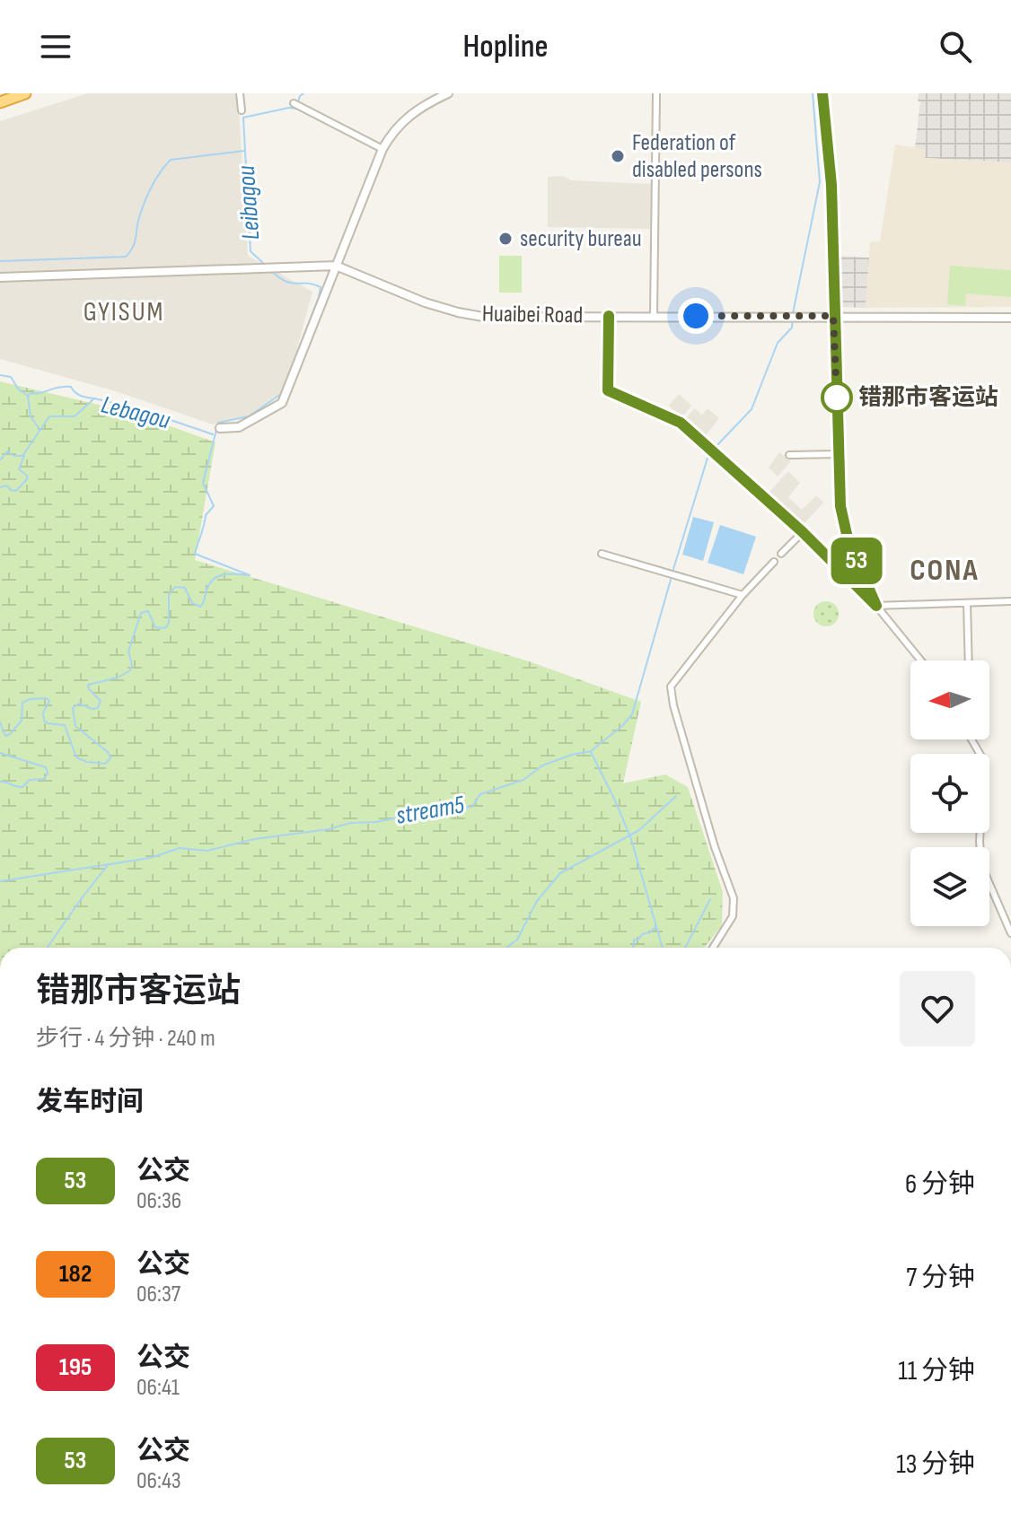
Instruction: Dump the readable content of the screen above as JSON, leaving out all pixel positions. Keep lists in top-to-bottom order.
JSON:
{
  "streets": {
    "street": ["Huaibei Road"]
  },
  "districts": ["GYISUM", "CONA"],
  "water": ["Leibagou", "Lebagou", "stream5"],
  "places": ["Federation of disabled persons", "security bureau", "错那市客运站"],
  "lines": ["bus line 53"],
  "north": "left",
  "page": {
    "header": "Hopline",
    "on_map": "53",
    "heading": [
      ["错那市客运站", "步行 · 4 分钟 · 240 m"],
      "发车时间"
    ],
    "list": [
      {
        "mark": "53",
        "name": "公交",
        "note": "06:36",
        "value": "6 分钟"
      },
      {
        "mark": "182",
        "name": "公交",
        "note": "06:37",
        "value": "7 分钟"
      },
      {
        "mark": "195",
        "name": "公交",
        "note": "06:41",
        "value": "11 分钟"
      },
      {
        "mark": "53",
        "name": "公交",
        "note": "06:43",
        "value": "13 分钟"
      }
    ]
  }
}
